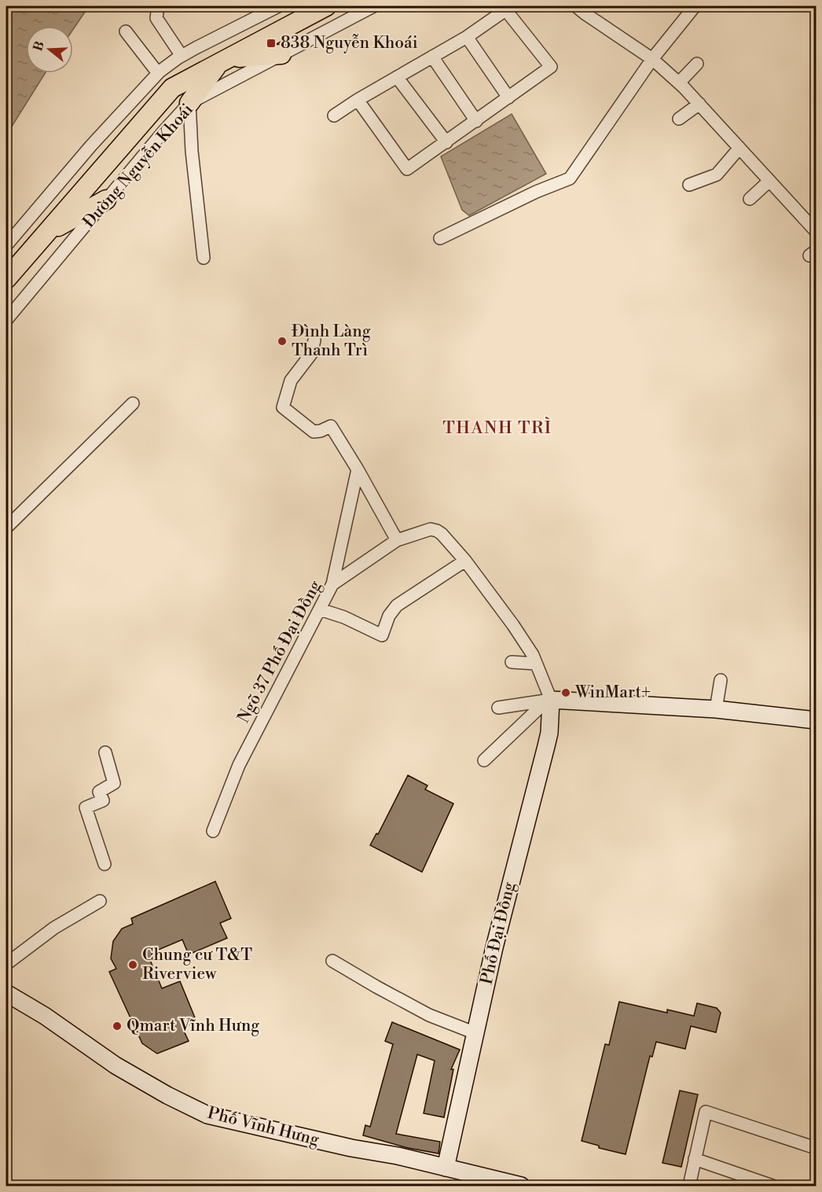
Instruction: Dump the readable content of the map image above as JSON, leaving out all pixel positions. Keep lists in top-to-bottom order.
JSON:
{
  "streets": {
    "main road": ["Đường Nguyễn Khoái"],
    "street": ["Ngõ 37 Phố Đại Đồng", "Phố Đại Đồng", "Phố Vĩnh Hưng"]
  },
  "crossings": [
    ["Ngõ 37 Phố Đại Đồng", "Phố Đại Đồng"],
    ["Phố Đại Đồng", "Phố Vĩnh Hưng"]
  ],
  "districts": ["THANH TRÌ"],
  "places": {
    "transit": ["838 Nguyễn Khoái"],
    "other": [
      "Đình Làng Thanh Trì",
      "WinMart+",
      "Chung cư T&T Riverview",
      "Qmart Vĩnh Hưng"
    ]
  },
  "north": "left"
}
